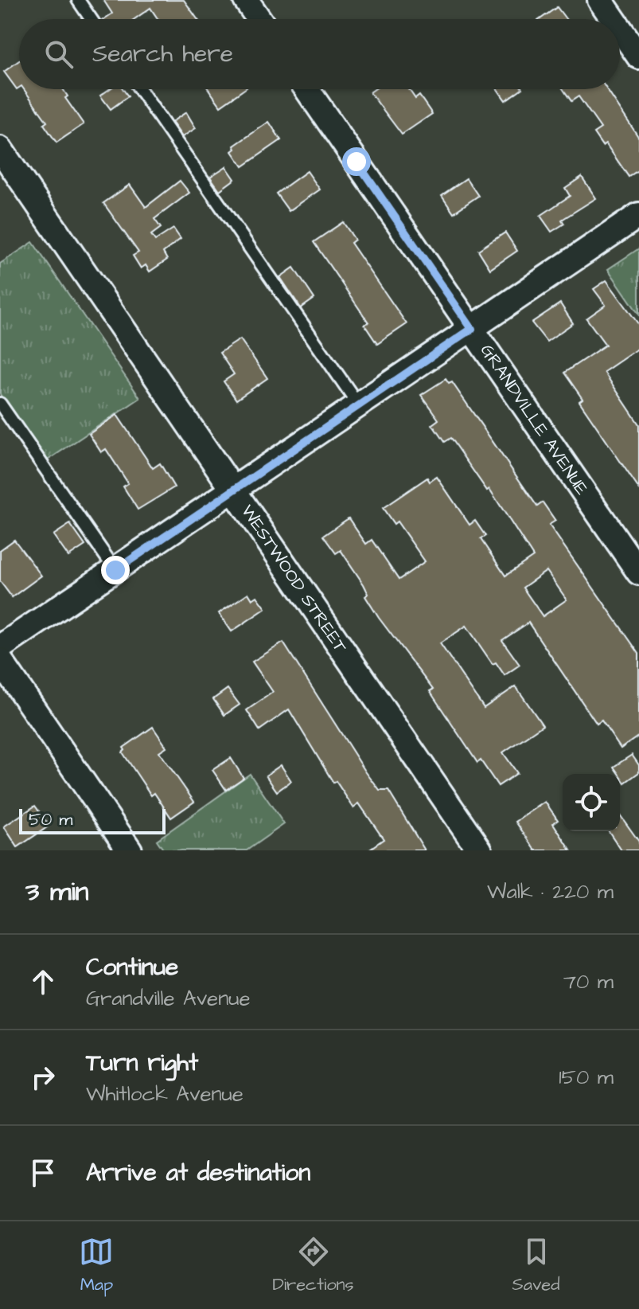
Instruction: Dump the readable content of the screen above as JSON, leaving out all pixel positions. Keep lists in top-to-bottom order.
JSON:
{
  "streets": {
    "street": ["GRANDVILLE AVENUE", "WESTWOOD STREET"]
  },
  "scale_bar": "50 m",
  "page": {
    "search": "Search here",
    "scale": "50 m",
    "heading": ["3 min", "Walk · 220 m"],
    "list": [
      ["Continue", "Grandville Avenue", "70 m"],
      ["Turn right", "Whitlock Avenue", "150 m"],
      "Arrive at destination"
    ],
    "nav": ["Map", "Directions", "Saved"]
  }
}
